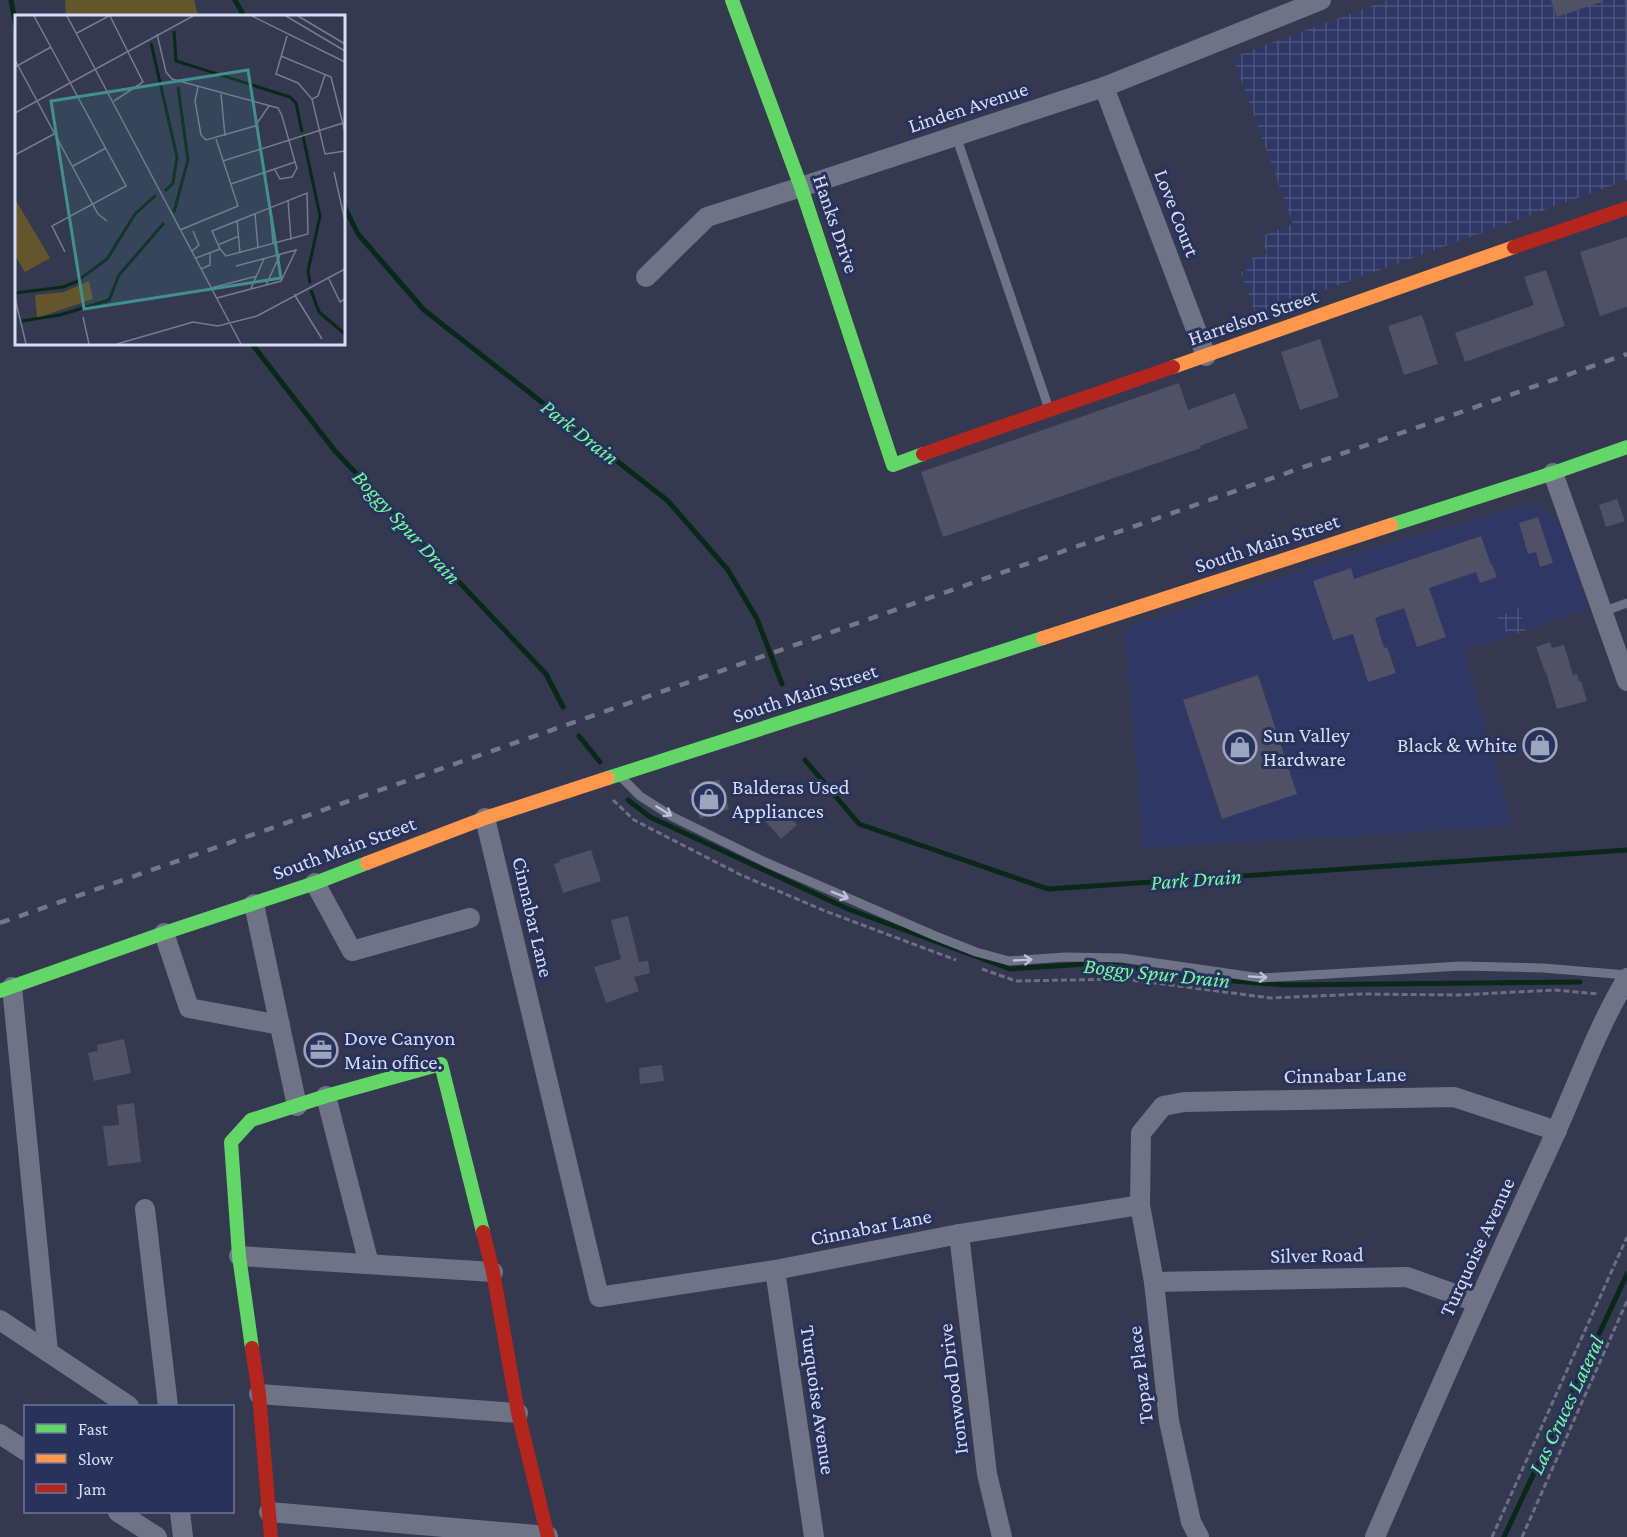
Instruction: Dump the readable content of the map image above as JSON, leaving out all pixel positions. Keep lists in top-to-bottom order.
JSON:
{
  "streets": {
    "street": [
      "Linden Avenue",
      "Love Court",
      "Hanks Drive",
      "Harrelson Street",
      "South Main Street",
      "Cinnabar Lane",
      "Turquoise Avenue",
      "Silver Road",
      "Topaz Place",
      "Ironwood Drive"
    ]
  },
  "crossings": [
    ["Linden Avenue", "Love Court"],
    ["Linden Avenue", "Hanks Drive"],
    ["Love Court", "Harrelson Street"],
    ["Hanks Drive", "Harrelson Street"],
    ["South Main Street", "Cinnabar Lane"],
    ["Cinnabar Lane", "Turquoise Avenue"],
    ["Cinnabar Lane", "Topaz Place"],
    ["Cinnabar Lane", "Ironwood Drive"],
    ["Turquoise Avenue", "Silver Road"],
    ["Silver Road", "Topaz Place"]
  ],
  "water": ["Park Drain", "Boggy Spur Drain", "Las Cruces Lateral"],
  "places": {
    "shop": ["Black & White", "Sun Valley Hardware", "Balderas Used Appliances"],
    "office": ["Dove Canyon Main office."]
  },
  "legend": ["Fast", "Slow", "Jam"]
}
